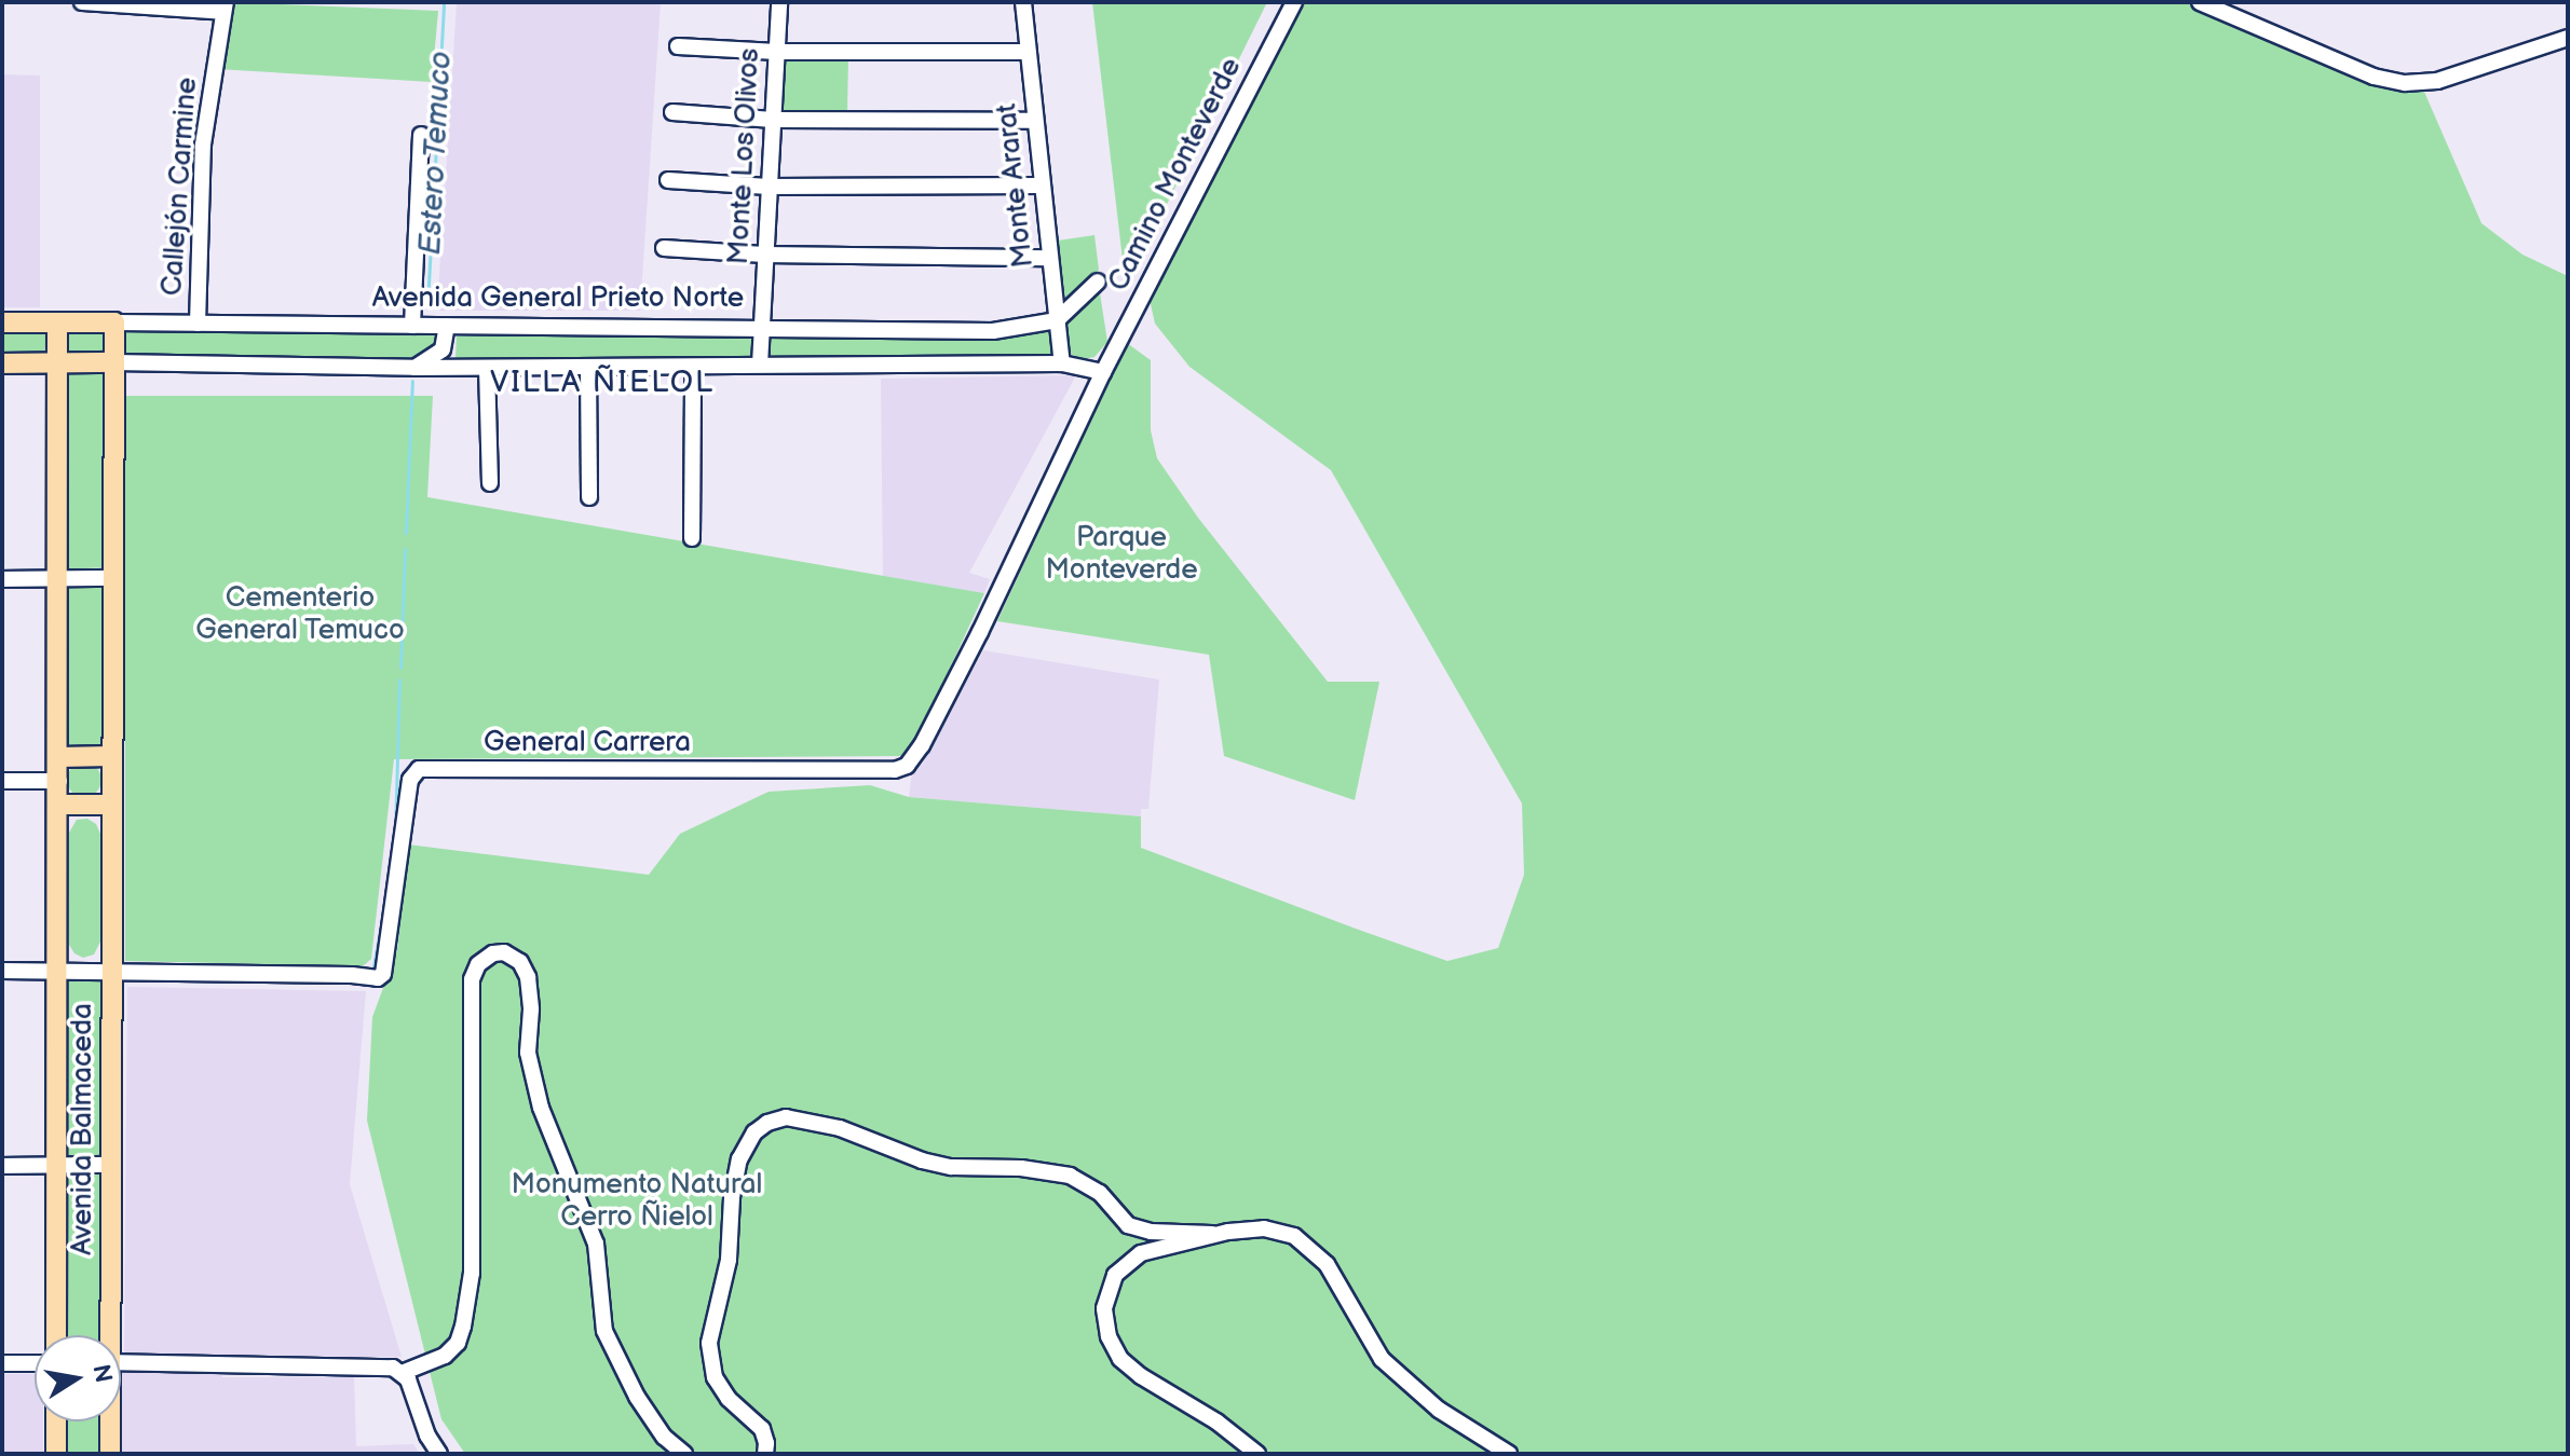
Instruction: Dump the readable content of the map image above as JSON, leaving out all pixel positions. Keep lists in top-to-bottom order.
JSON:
{
  "streets": {
    "main road": ["Avenida General Prieto Norte", "Avenida Balmaceda"],
    "street": [
      "Monte Los Olivos",
      "Camino Monteverde",
      "Monte Ararat",
      "Callejón Carmine",
      "General Carrera"
    ]
  },
  "crossings": [
    ["Monte Los Olivos", "Avenida General Prieto Norte"],
    ["Camino Monteverde", "General Carrera"],
    ["Monte Ararat", "Avenida General Prieto Norte"],
    ["Callejón Carmine", "Avenida General Prieto Norte"],
    ["Avenida General Prieto Norte", "Avenida Balmaceda"],
    ["General Carrera", "Avenida Balmaceda"]
  ],
  "districts": ["VILLA ÑIELOL"],
  "water": ["Estero Temuco"],
  "parks": ["Parque Monteverde", "Cementerio General Temuco", "Monumento Natural Cerro Ñielol"],
  "north": "right"
}
